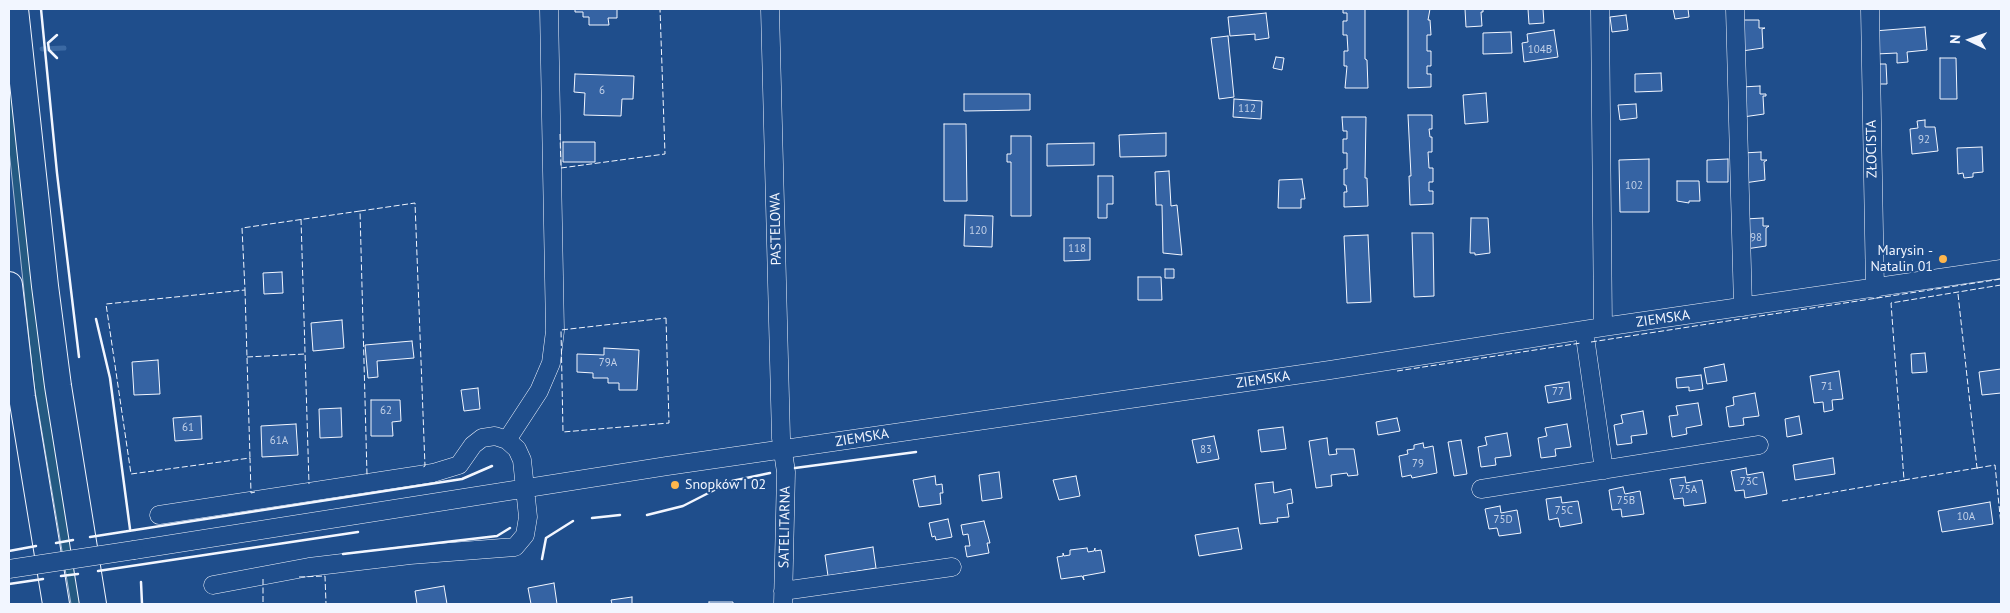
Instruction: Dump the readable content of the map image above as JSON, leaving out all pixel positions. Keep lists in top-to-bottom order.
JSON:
{
  "streets": {
    "street": [
      "ZŁOCISTA",
      "PASTELOWA",
      "ZIEMSKA",
      "SATELITARNA"
    ]
  },
  "crossings": [
    ["ZŁOCISTA", "ZIEMSKA"],
    ["PASTELOWA", "ZIEMSKA"],
    ["PASTELOWA", "SATELITARNA"],
    ["ZIEMSKA", "SATELITARNA"]
  ],
  "places": ["Marysin - Natalin 01", "Snopków I 02"],
  "house_numbers": [
    "104B",
    "6",
    "112",
    "92",
    "102",
    "120",
    "98",
    "118",
    "79A",
    "71",
    "77",
    "62",
    "61",
    "61A",
    "83",
    "79",
    "73C",
    "75A",
    "75B",
    "75C",
    "10A",
    "75D"
  ],
  "north": "left"
}
